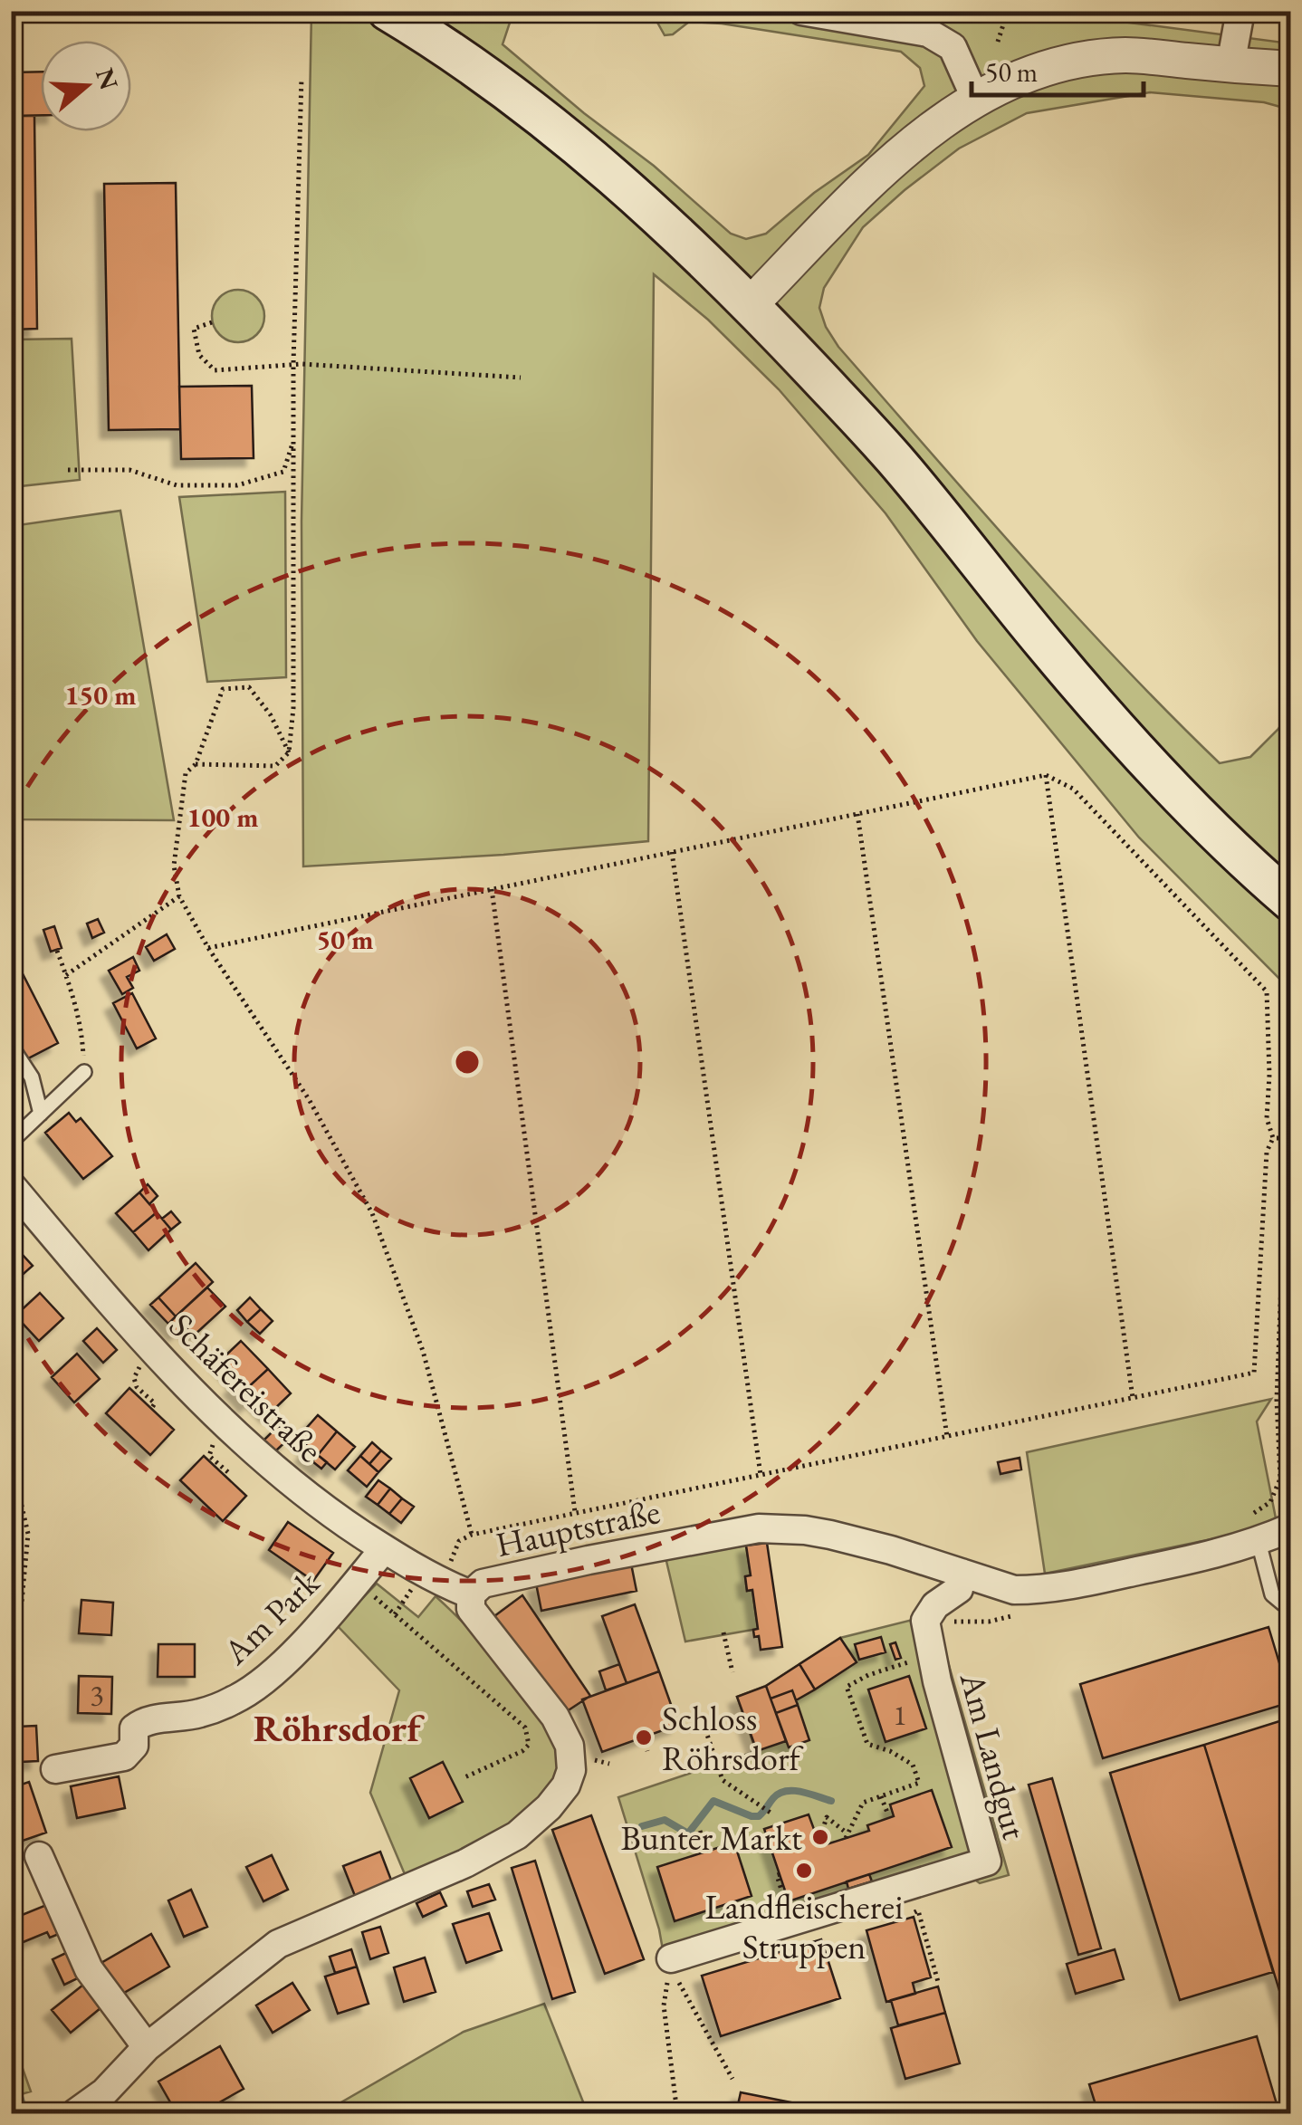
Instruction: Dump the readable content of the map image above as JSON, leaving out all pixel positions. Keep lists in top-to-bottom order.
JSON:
{
  "streets": {
    "street": [
      "Schäfereistraße",
      "Hauptstraße",
      "Am Park",
      "Am Landgut"
    ]
  },
  "crossings": [
    ["Schäfereistraße", "Hauptstraße"],
    ["Schäfereistraße", "Am Park"],
    ["Hauptstraße", "Am Landgut"]
  ],
  "districts": ["Röhrsdorf"],
  "places": ["Schloss Röhrsdorf", "Bunter Markt", "Landfleischerei Struppen"],
  "house_numbers": ["3", "1"],
  "scale_bar": "50 m",
  "north": "right",
  "rings": ["150 m", "100 m", "50 m"]
}
